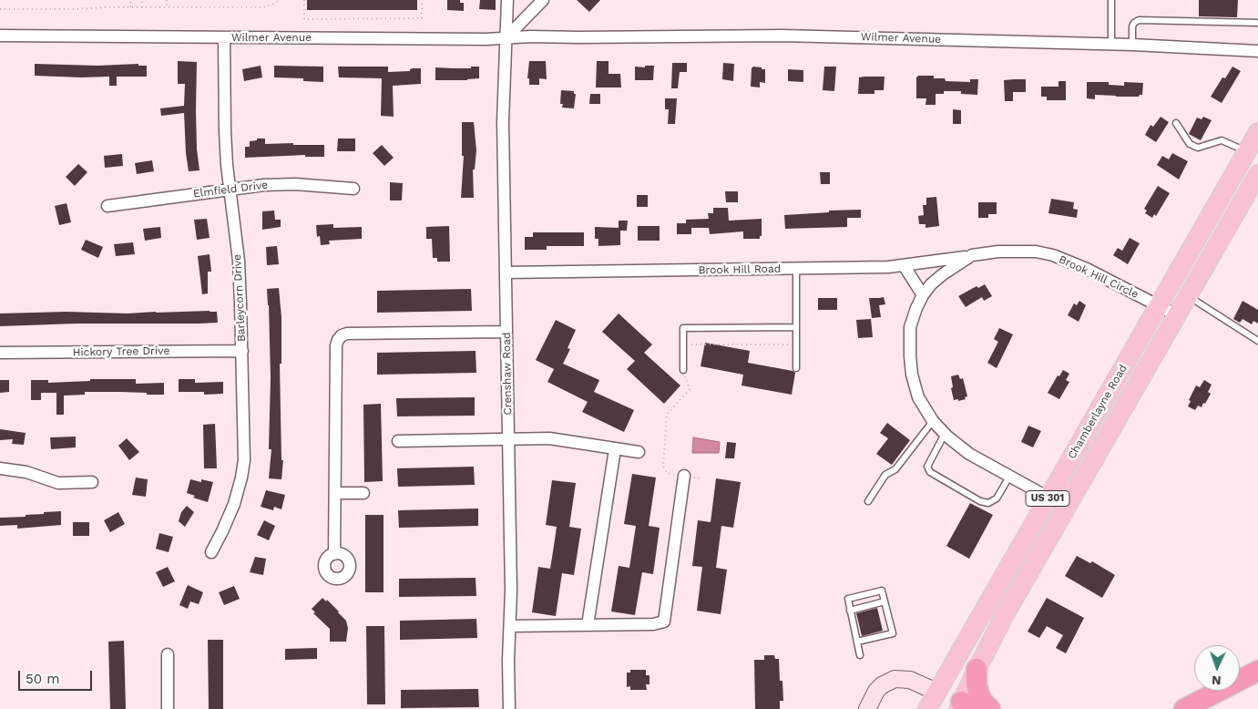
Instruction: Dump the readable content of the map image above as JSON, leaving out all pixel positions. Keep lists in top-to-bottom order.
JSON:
{
  "streets": {
    "main road": ["Chamberlayne Road", "US 301"],
    "street": [
      "Wilmer Avenue",
      "Elmfield Drive",
      "Brook Hill Road",
      "Brook Hill Circle",
      "Barleycorn Drive",
      "Hickory Tree Drive",
      "Crenshaw Road"
    ]
  },
  "crossings": [
    ["Wilmer Avenue", "Barleycorn Drive"],
    ["Wilmer Avenue", "Crenshaw Road"],
    ["Elmfield Drive", "Barleycorn Drive"],
    ["Brook Hill Road", "Brook Hill Circle"],
    ["Brook Hill Road", "Crenshaw Road"],
    ["Brook Hill Circle", "Chamberlayne Road"],
    ["Barleycorn Drive", "Hickory Tree Drive"]
  ],
  "scale_bar": "50 m",
  "north": "bottom"
}
